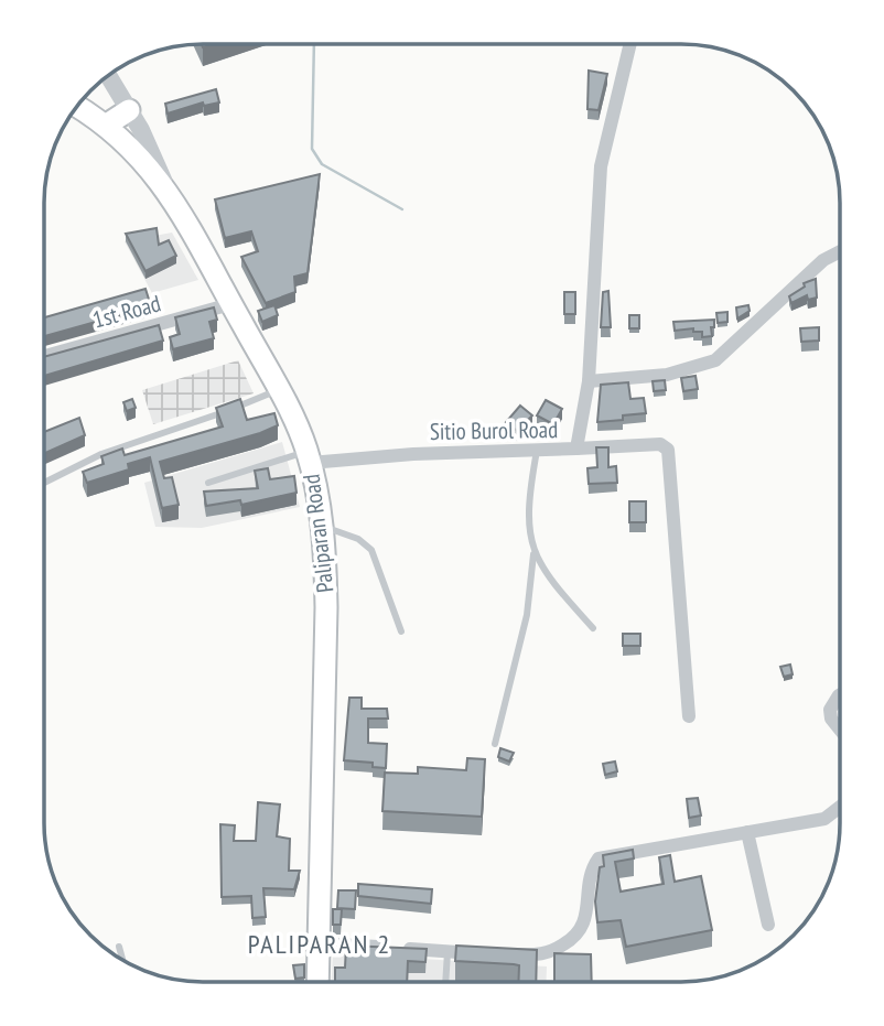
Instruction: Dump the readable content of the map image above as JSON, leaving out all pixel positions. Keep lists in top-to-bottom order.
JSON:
{
  "streets": {
    "main road": ["Paliparan Road"],
    "street": ["1st Road", "Sitio Burol Road"]
  },
  "crossings": [
    ["1st Road", "Paliparan Road"],
    ["Sitio Burol Road", "Paliparan Road"]
  ],
  "districts": ["PALIPARAN 2"]
}
